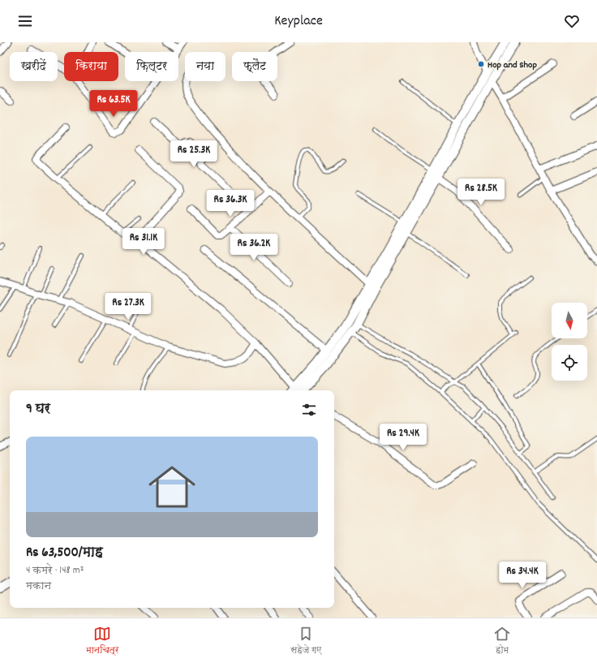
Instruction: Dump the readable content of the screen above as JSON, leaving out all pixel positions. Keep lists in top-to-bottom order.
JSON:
{
  "places": ["Hop and Shop"],
  "north": "bottom",
  "page": {
    "header": "Keyplace",
    "chip": [
      "खरीदें",
      "किराया",
      "फ़िल्टर",
      "नया",
      "फ़्लैट"
    ],
    "price": [
      "Rs 63.5K",
      "Rs 25.3K",
      "Rs 28.5K",
      "Rs 36.3K",
      "Rs 31.1K",
      "Rs 36.2K",
      "Rs 27.3K",
      "Rs 29.4K",
      "Rs 34.4K"
    ],
    "heading": "9 घर",
    "list": [
      {
        "name": "Rs 63,500/माह",
        "note": "4 कमरे · 148 m² · मकान"
      }
    ],
    "tabs": ["मानचित्र", "सहेजे गए", "होम"]
  }
}
